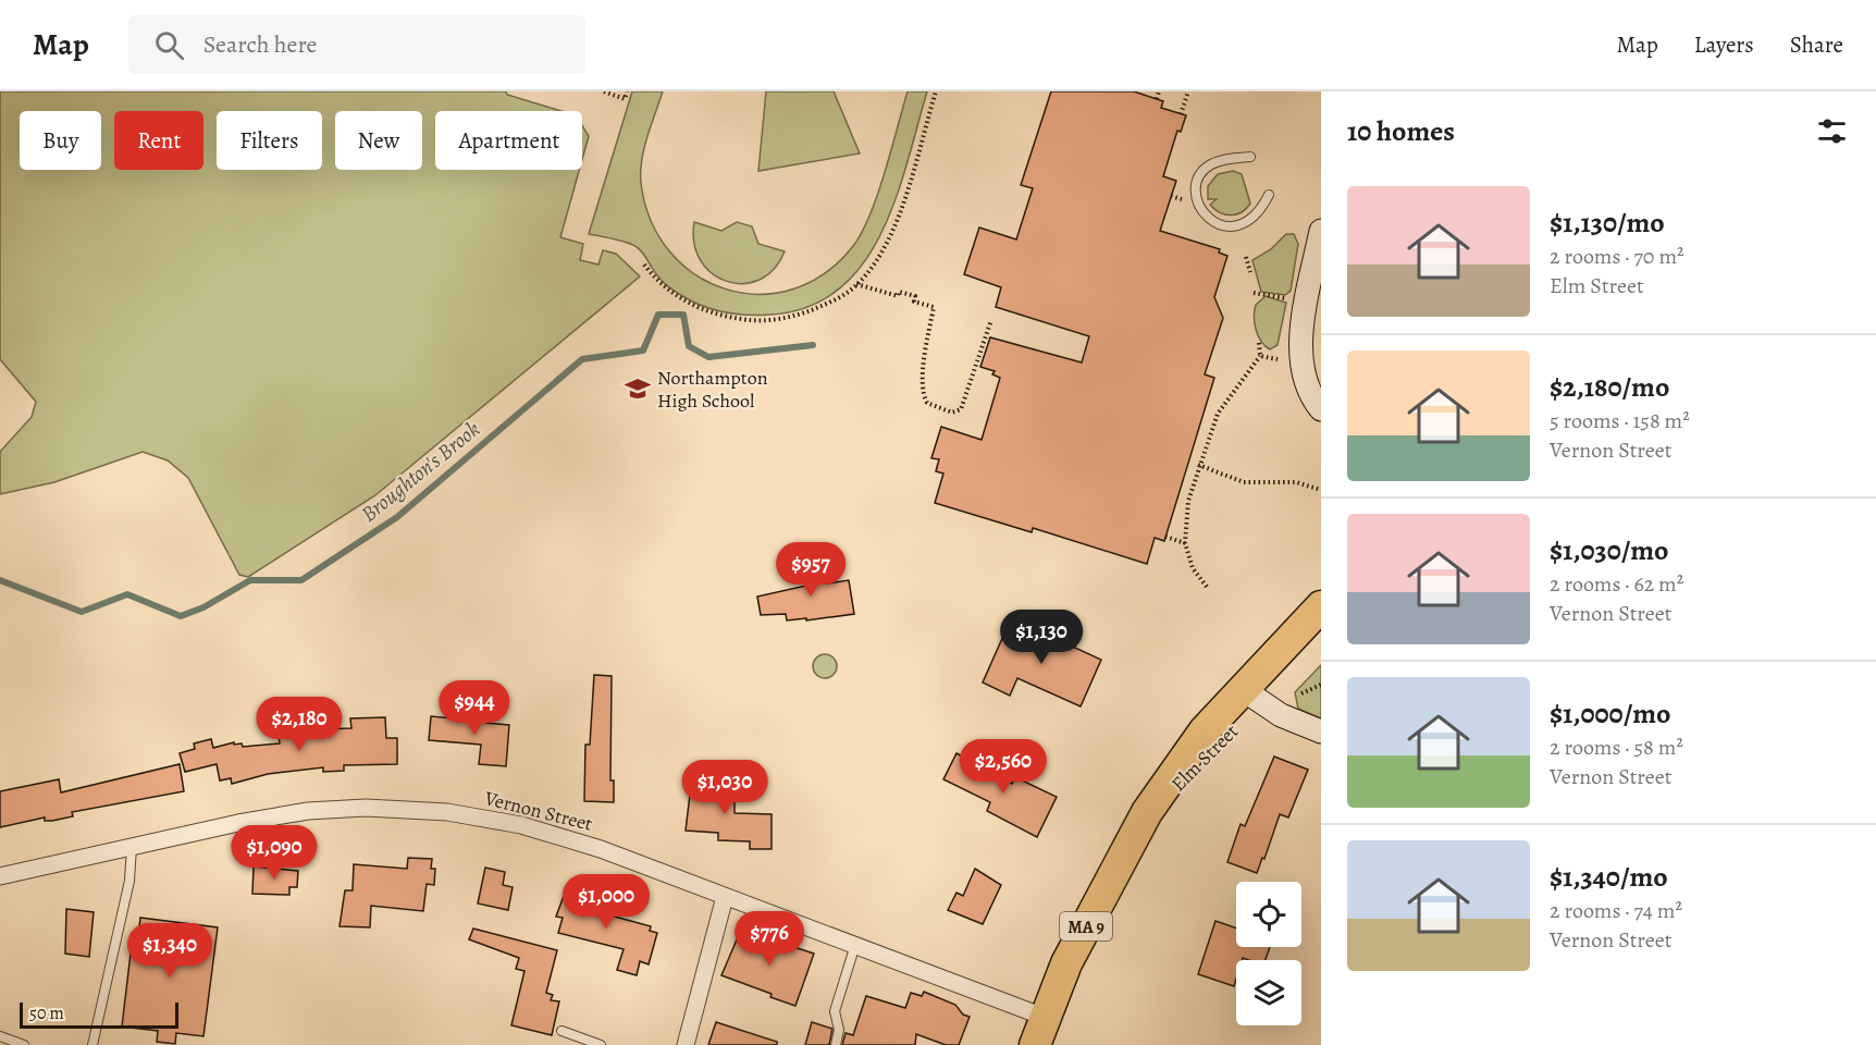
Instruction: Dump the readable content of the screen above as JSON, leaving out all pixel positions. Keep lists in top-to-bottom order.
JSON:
{
  "streets": {
    "highway": ["Elm Street", "MA 9"],
    "street": ["Vernon Street"]
  },
  "crossings": [
    ["Elm Street", "Vernon Street"],
    ["Elm Street", "MA 9"]
  ],
  "water": ["Broughton's Brook"],
  "places": {
    "school or university": ["Northampton High School"]
  },
  "scale_bar": "50 m",
  "page": {
    "header": "Map",
    "search": "Search here",
    "nav": ["Map", "Layers", "Share"],
    "heading": "10 homes",
    "chip": [
      "Buy",
      "Rent",
      "Filters",
      "New",
      "Apartment"
    ],
    "list": [
      {
        "name": "$1,130/mo",
        "note": "2 rooms · 70 m² · Elm Street"
      },
      {
        "name": "$2,180/mo",
        "note": "5 rooms · 158 m² · Vernon Street"
      },
      {
        "name": "$1,030/mo",
        "note": "2 rooms · 62 m² · Vernon Street"
      },
      {
        "name": "$1,000/mo",
        "note": "2 rooms · 58 m² · Vernon Street"
      },
      {
        "name": "$1,340/mo",
        "note": "2 rooms · 74 m² · Vernon Street"
      }
    ],
    "price": [
      "$957",
      "$1,130",
      "$944",
      "$2,180",
      "$2,560",
      "$1,030",
      "$1,090",
      "$1,000",
      "$776",
      "$1,340"
    ],
    "scale": "50 m"
  }
}
